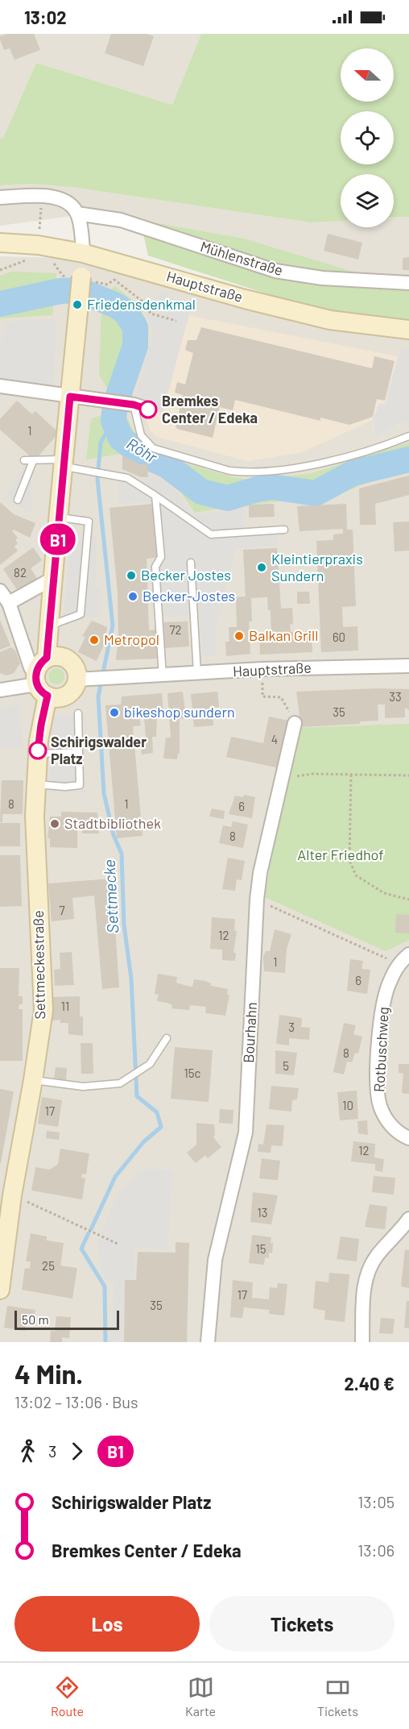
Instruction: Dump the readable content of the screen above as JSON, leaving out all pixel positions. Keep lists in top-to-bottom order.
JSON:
{
  "streets": {
    "street": [
      "Mühlenstraße",
      "Hauptstraße",
      "Settmeckestraße",
      "Bourhahn",
      "Rotbuschweg"
    ]
  },
  "crossings": [
    ["Hauptstraße", "Settmeckestraße"]
  ],
  "water": ["Röhr", "Settmecke"],
  "parks": ["Alter Friedhof"],
  "places": [
    "Friedensdenkmal",
    "Bremkes Center / Edeka",
    "Kleintierpraxis Sundern",
    "Becker Jostes",
    "Becker-Jostes",
    "Balkan Grill",
    "Metropol",
    "bikeshop sundern",
    "Schirigswalder Platz",
    "Stadtbibliothek"
  ],
  "lines": ["bus line B1"],
  "house_numbers": [
    "1",
    "82",
    "72",
    "60",
    "33",
    "35",
    "4",
    "8",
    "1",
    "6",
    "8",
    "7",
    "12",
    "1",
    "6",
    "11",
    "3",
    "8",
    "5",
    "15c",
    "10",
    "17",
    "12",
    "13",
    "15",
    "25",
    "17",
    "35"
  ],
  "scale_bar": "50 m",
  "north": "left",
  "page": {
    "status": "13:02",
    "on_map": "B1",
    "scale": "50 m",
    "heading": ["4 Min.", "13:02 – 13:06 · Bus", "2.40 €"],
    "legs": ["3", "B1"],
    "list": [
      {
        "name": "Schirigswalder Platz",
        "value": "13:05"
      },
      {
        "name": "Bremkes Center / Edeka",
        "value": "13:06"
      }
    ],
    "buttons": ["Los", "Tickets"],
    "tabs": ["Route", "Karte", "Tickets"]
  }
}
